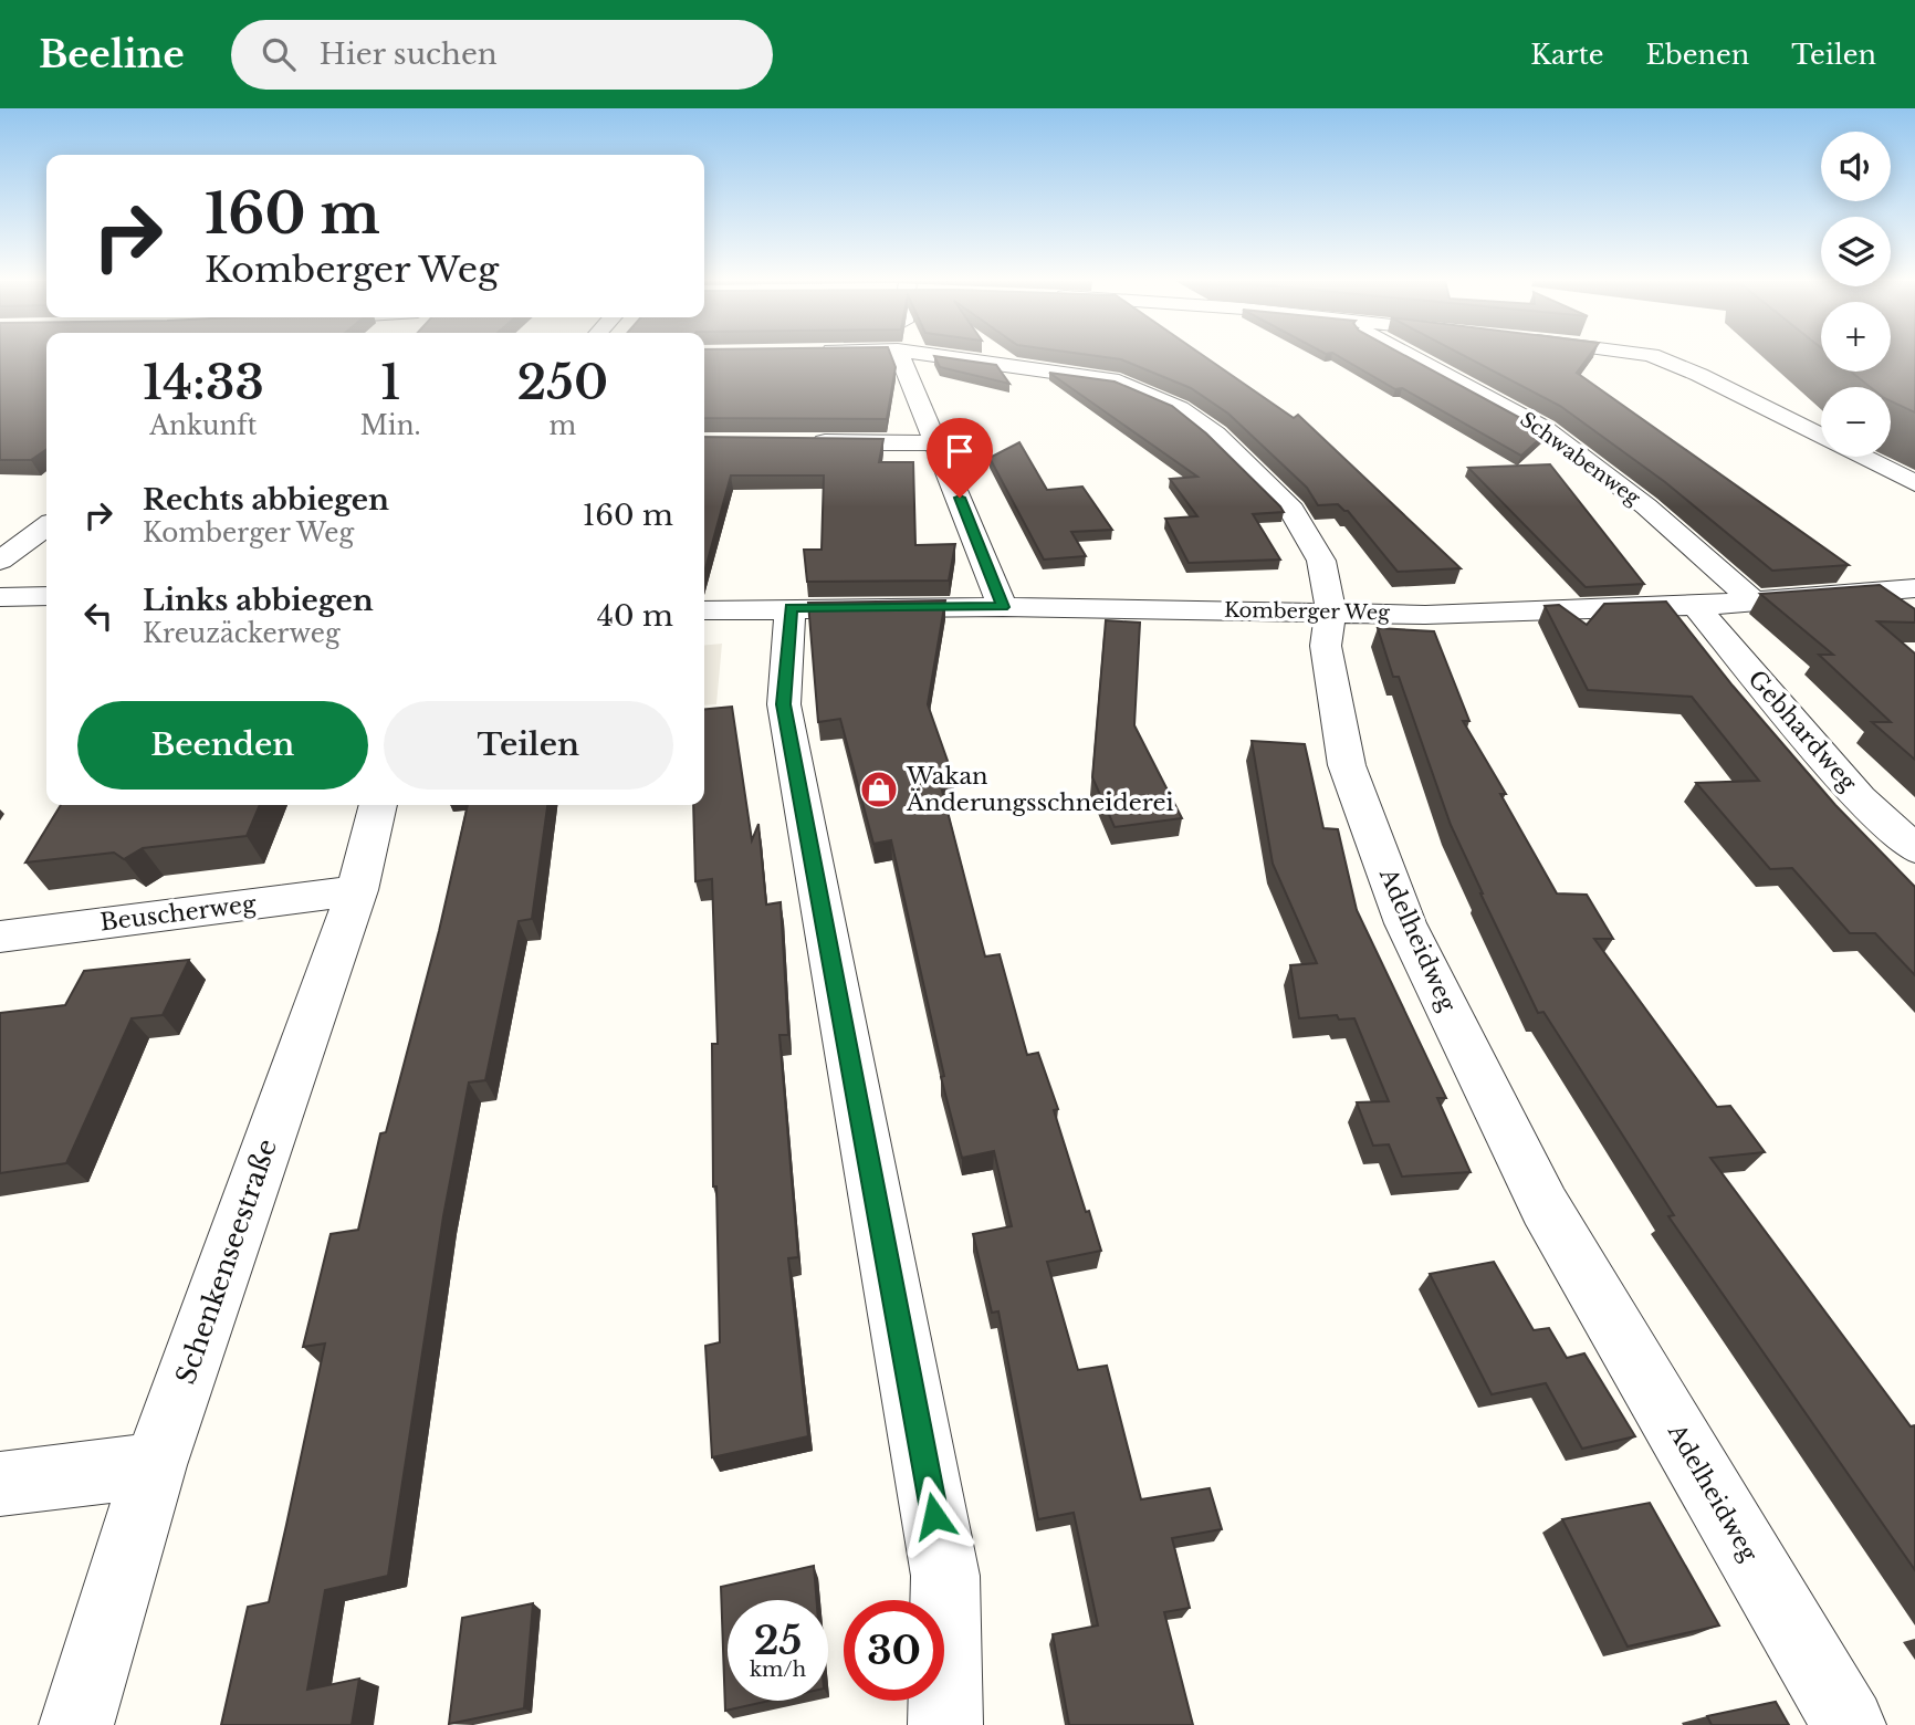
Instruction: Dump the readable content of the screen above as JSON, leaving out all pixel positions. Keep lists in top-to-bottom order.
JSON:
{
  "streets": {
    "street": [
      "Schwabenweg",
      "Komberger Weg",
      "Gebhardweg",
      "Beuscherweg",
      "Adelheidweg",
      "Schenkenseestraße"
    ]
  },
  "crossings": [
    ["Schwabenweg", "Komberger Weg"],
    ["Komberger Weg", "Gebhardweg"],
    ["Komberger Weg", "Adelheidweg"],
    ["Beuscherweg", "Schenkenseestraße"]
  ],
  "places": {
    "shop": ["Wakan Änderungsschneiderei"]
  },
  "page": {
    "header": "Beeline",
    "search": "Hier suchen",
    "nav": ["Karte", "Ebenen", "Teilen"],
    "map_buttons": ["+", "−"],
    "turn": ["160 m", "Komberger Weg"],
    "eta": [
      "14:33",
      "Ankunft",
      "1",
      "Min.",
      "250",
      "m"
    ],
    "list": [
      {
        "name": "Rechts abbiegen",
        "note": "Komberger Weg",
        "value": "160 m"
      },
      {
        "name": "Links abbiegen",
        "note": "Kreuzäckerweg",
        "value": "40 m"
      }
    ],
    "buttons": ["Beenden", "Teilen"],
    "speed": "25 km/h",
    "limit": "30"
  }
}
